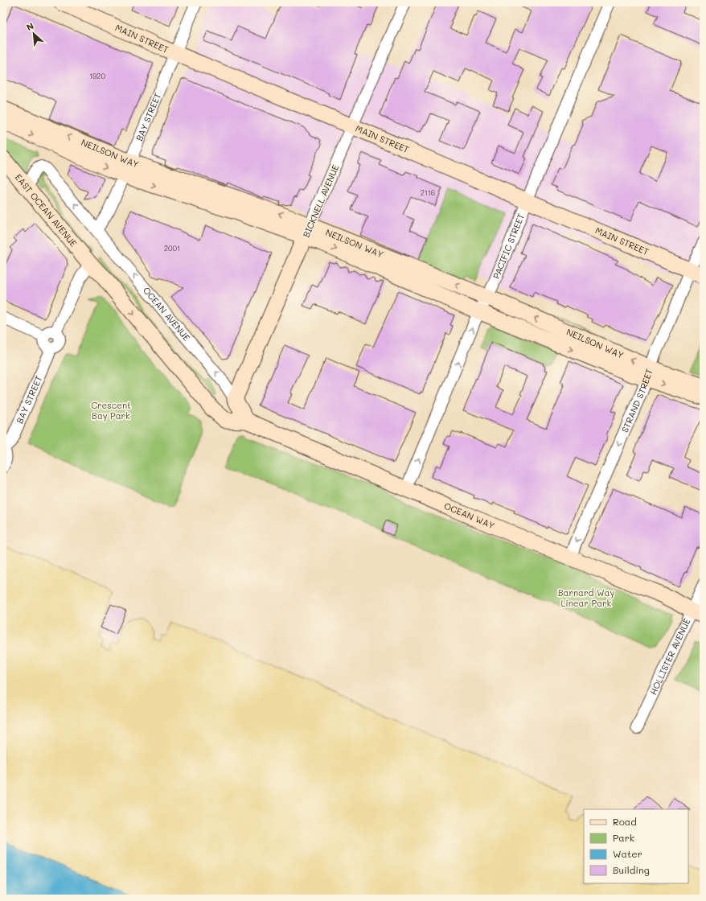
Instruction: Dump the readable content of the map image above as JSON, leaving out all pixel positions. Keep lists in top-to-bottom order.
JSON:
{
  "streets": {
    "street": [
      "MAIN STREET",
      "BAY STREET",
      "NEILSON WAY",
      "BICKNELL AVENUE",
      "EAST OCEAN AVENUE",
      "PACIFIC STREET",
      "OCEAN AVENUE",
      "STRAND STREET",
      "OCEAN WAY",
      "HOLLISTER AVENUE"
    ]
  },
  "crossings": [
    ["MAIN STREET", "BAY STREET"],
    ["MAIN STREET", "BICKNELL AVENUE"],
    ["MAIN STREET", "PACIFIC STREET"],
    ["MAIN STREET", "STRAND STREET"],
    ["BAY STREET", "NEILSON WAY"],
    ["BAY STREET", "EAST OCEAN AVENUE"],
    ["BAY STREET", "OCEAN AVENUE"],
    ["BAY STREET", "OCEAN WAY"],
    ["NEILSON WAY", "BICKNELL AVENUE"],
    ["NEILSON WAY", "PACIFIC STREET"],
    ["NEILSON WAY", "STRAND STREET"],
    ["BICKNELL AVENUE", "OCEAN AVENUE"],
    ["EAST OCEAN AVENUE", "OCEAN AVENUE"],
    ["EAST OCEAN AVENUE", "OCEAN WAY"],
    ["PACIFIC STREET", "OCEAN WAY"],
    ["STRAND STREET", "OCEAN WAY"],
    ["OCEAN WAY", "HOLLISTER AVENUE"]
  ],
  "one_way": ["PACIFIC STREET", "OCEAN AVENUE", "STRAND STREET"],
  "parks": ["Crescent Bay Park", "Barnard Way Linear Park"],
  "house_numbers": ["1920", "2116", "2001"],
  "legend": [
    "Road",
    "Park",
    "Water",
    "Building"
  ],
  "north": "top left"
}
